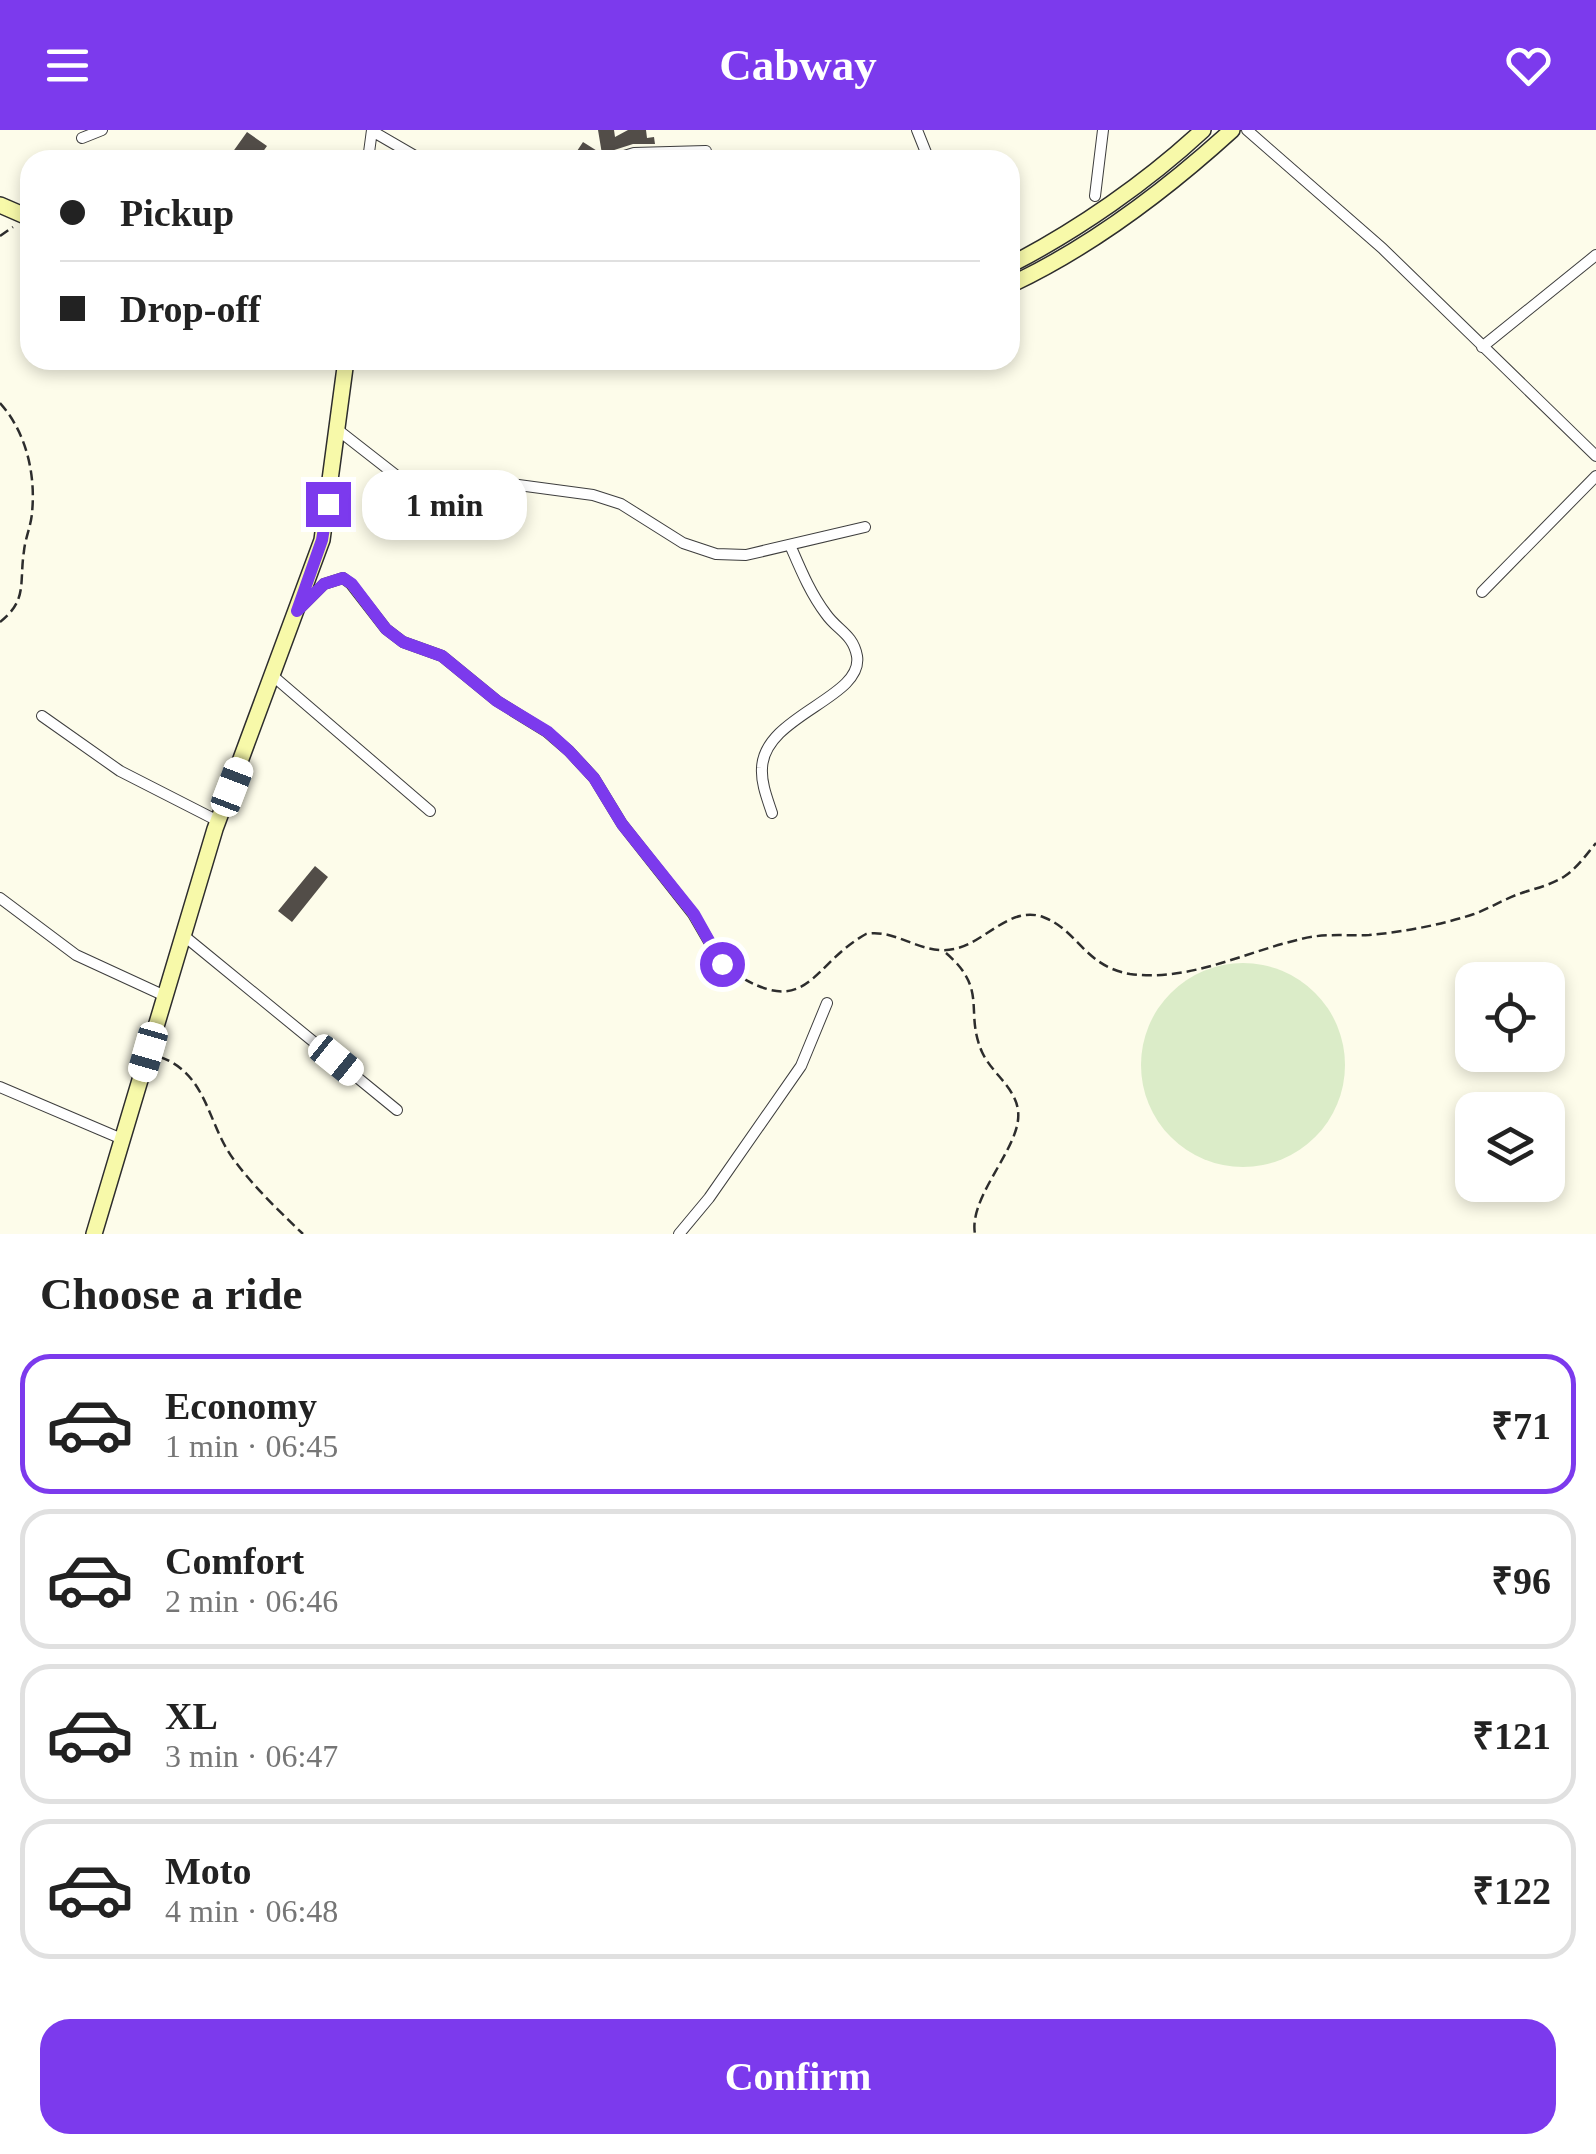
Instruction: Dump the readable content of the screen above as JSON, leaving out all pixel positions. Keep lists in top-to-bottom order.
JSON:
{
  "page": {
    "header": "Cabway",
    "banner": ["Pickup", "Drop-off"],
    "bubble": "1 min",
    "heading": "Choose a ride",
    "list": [
      {
        "name": "Economy",
        "note": "1 min · 06:45",
        "value": "₹71"
      },
      {
        "name": "Comfort",
        "note": "2 min · 06:46",
        "value": "₹96"
      },
      {
        "name": "XL",
        "note": "3 min · 06:47",
        "value": "₹121"
      },
      {
        "name": "Moto",
        "note": "4 min · 06:48",
        "value": "₹122"
      }
    ],
    "buttons": "Confirm"
  }
}
